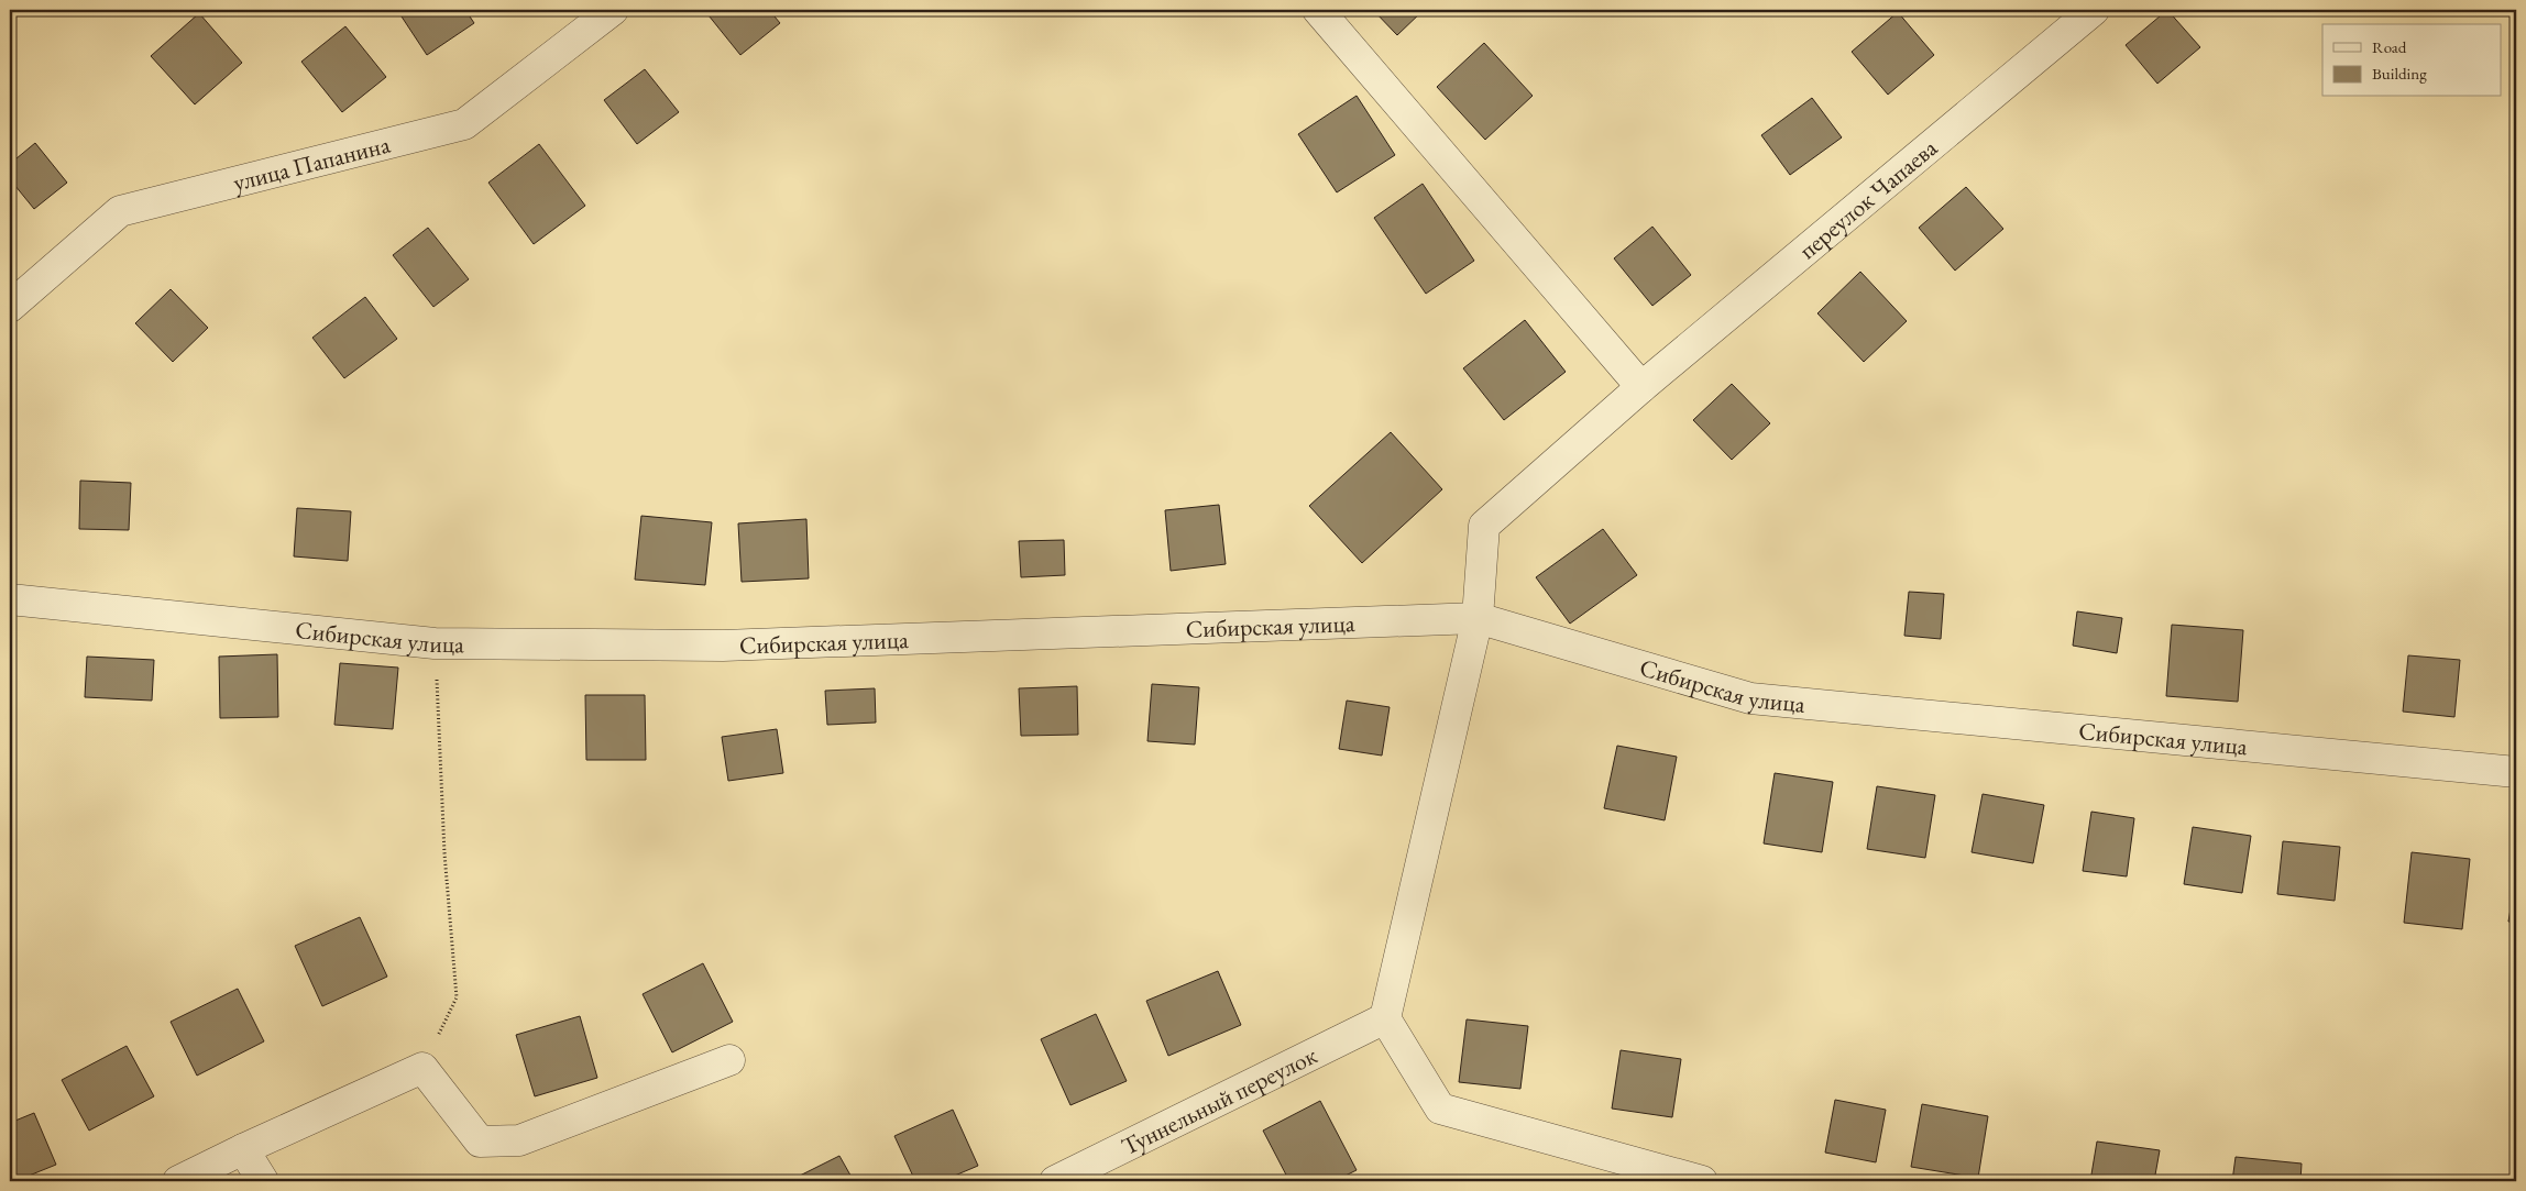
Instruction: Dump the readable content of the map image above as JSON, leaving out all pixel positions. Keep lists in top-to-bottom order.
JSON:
{
  "streets": {
    "street": [
      "улица Папанина",
      "переулок Чапаева",
      "Сибирская улица",
      "Туннельный переулок"
    ]
  },
  "crossings": [
    ["переулок Чапаева", "Сибирская улица"],
    ["переулок Чапаева", "Туннельный переулок"]
  ],
  "legend": ["Road", "Building"]
}
